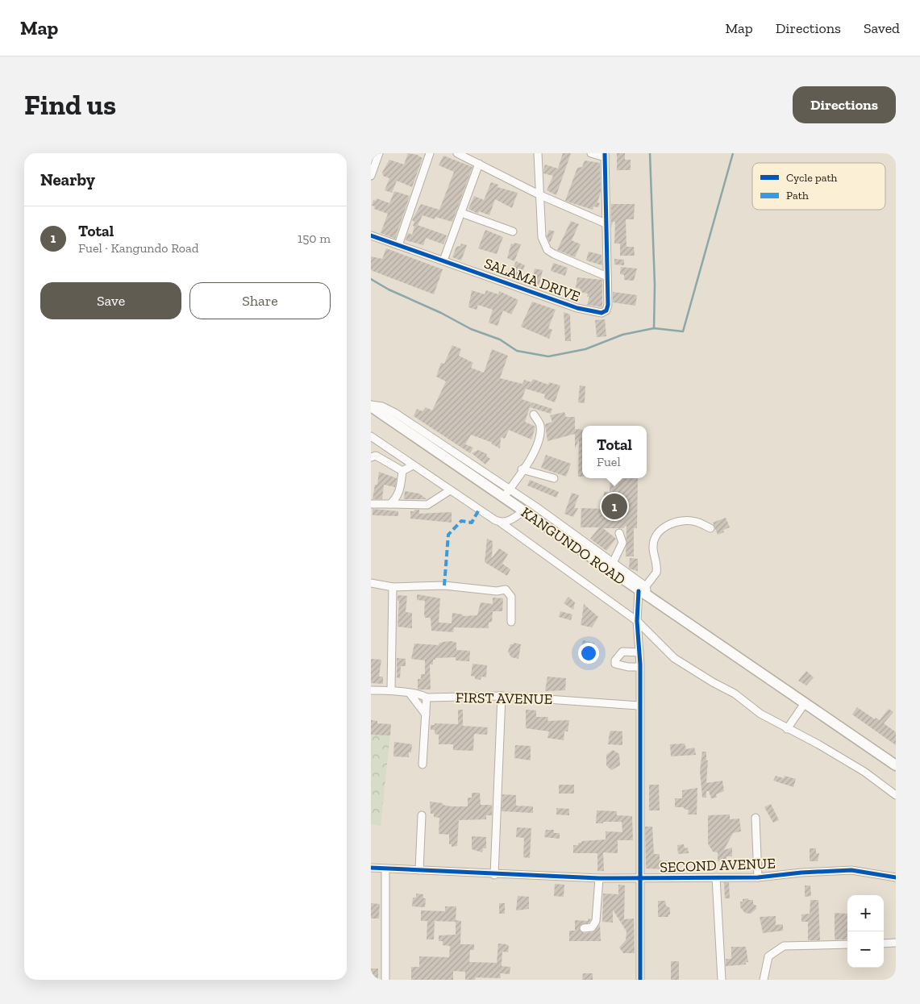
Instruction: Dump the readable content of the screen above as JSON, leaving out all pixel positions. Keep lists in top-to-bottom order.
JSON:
{
  "streets": {
    "highway": ["KANGUNDO ROAD"],
    "street": ["SALAMA DRIVE", "FIRST AVENUE", "SECOND AVENUE"]
  },
  "legend": ["Cycle path", "Path"],
  "page": {
    "header": "Map",
    "nav": ["Map", "Directions", "Saved"],
    "buttons": [
      "Directions",
      ["Save", "Share"]
    ],
    "title": "Find us",
    "heading": "Nearby",
    "list": [
      {
        "mark": "1",
        "name": "Total",
        "note": "Fuel · Kangundo Road",
        "value": "150 m"
      }
    ],
    "popup": ["Total", "Fuel"],
    "pins": "1",
    "map_buttons": ["+", "−"]
  }
}
